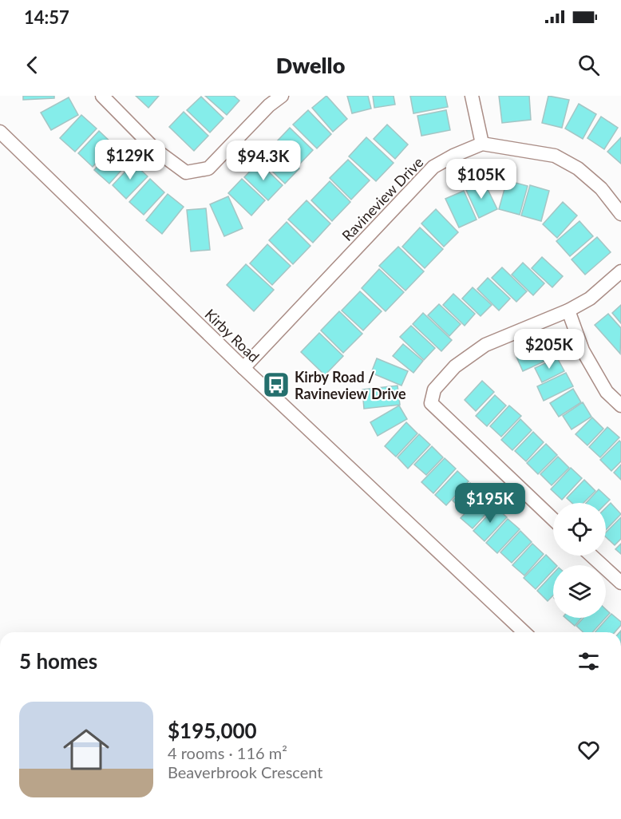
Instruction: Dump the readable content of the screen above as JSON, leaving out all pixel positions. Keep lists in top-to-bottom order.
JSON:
{
  "streets": {
    "street": ["Ravineview Drive", "Kirby Road"]
  },
  "crossings": [
    ["Ravineview Drive", "Kirby Road"]
  ],
  "places": {
    "bus stop": ["Kirby Road / Ravineview Drive"]
  },
  "page": {
    "status": "14:57",
    "header": "Dwello",
    "price": [
      "$129K",
      "$94.3K",
      "$105K",
      "$205K",
      "$195K"
    ],
    "heading": "5 homes",
    "list": [
      {
        "name": "$195,000",
        "note": "4 rooms · 116 m² · Beaverbrook Crescent"
      }
    ]
  }
}
